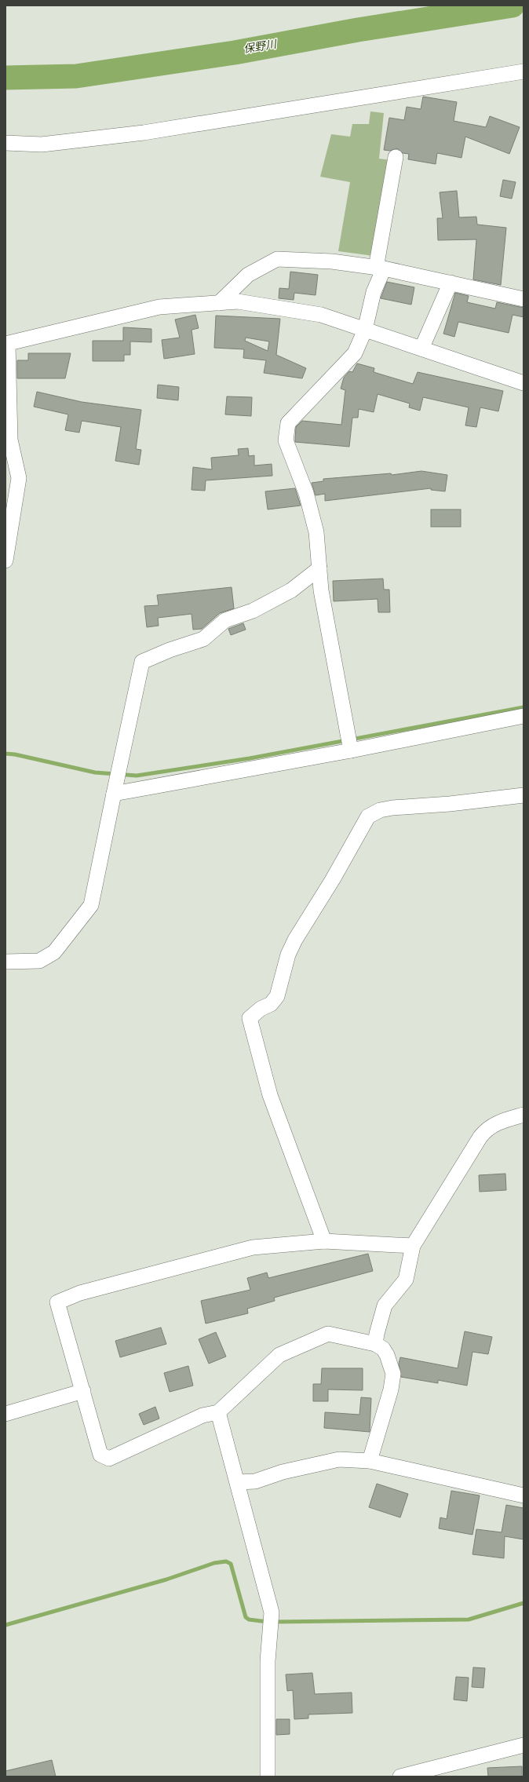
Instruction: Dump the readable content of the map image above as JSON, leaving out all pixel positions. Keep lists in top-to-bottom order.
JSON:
{
  "water": ["保野川"]
}
